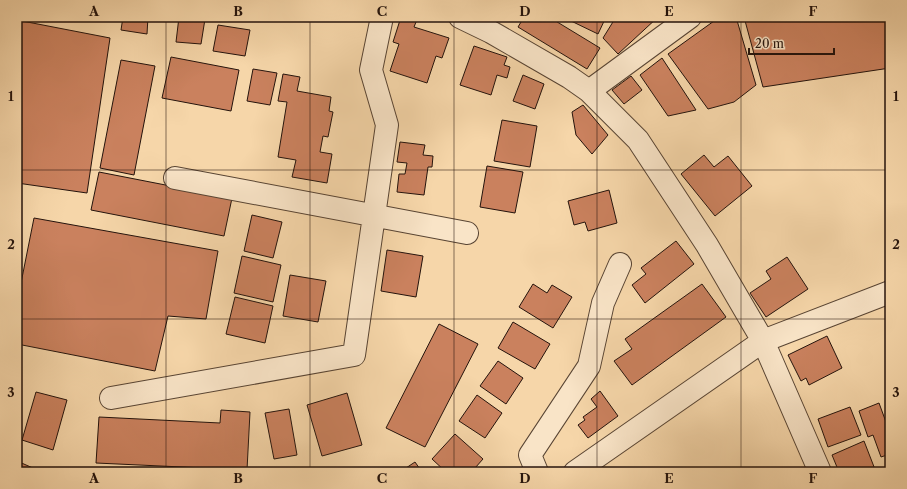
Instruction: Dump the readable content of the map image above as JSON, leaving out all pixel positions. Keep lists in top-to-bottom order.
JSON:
{
  "scale_bar": "20 m",
  "grid": {
    "columns": [
      "A",
      "B",
      "C",
      "D",
      "E",
      "F"
    ],
    "rows": ["1", "2", "3"]
  }
}
